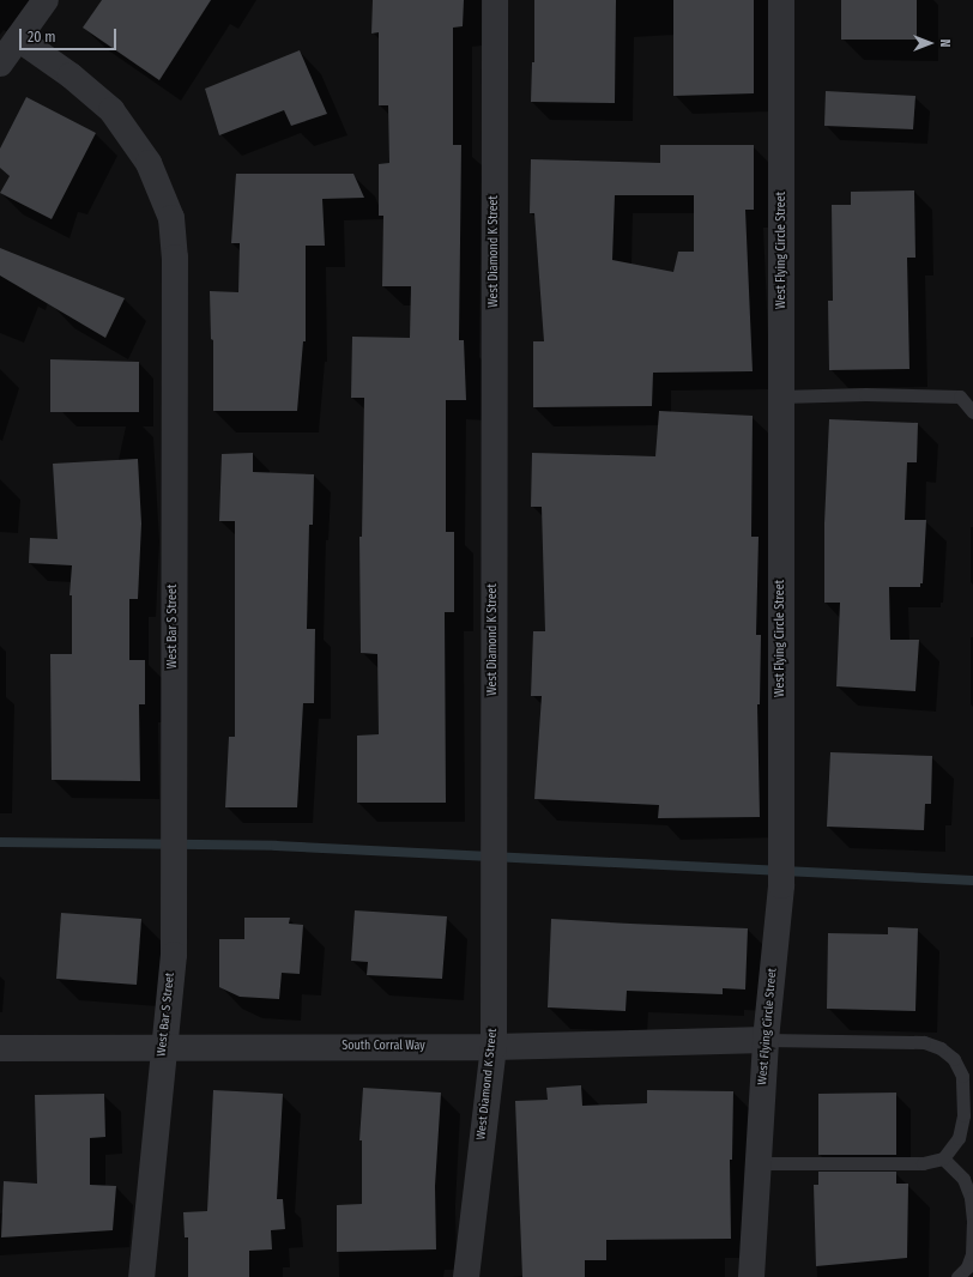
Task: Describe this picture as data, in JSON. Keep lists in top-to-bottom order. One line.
{"streets":{"street":["West Flying Circle Street","West Diamond K Street","West Bar S Street","South Corral Way"]},"crossings":[["West Flying Circle Street","South Corral Way"],["West Diamond K Street","South Corral Way"],["West Bar S Street","South Corral Way"]],"scale_bar":"20 m","north":"right"}
